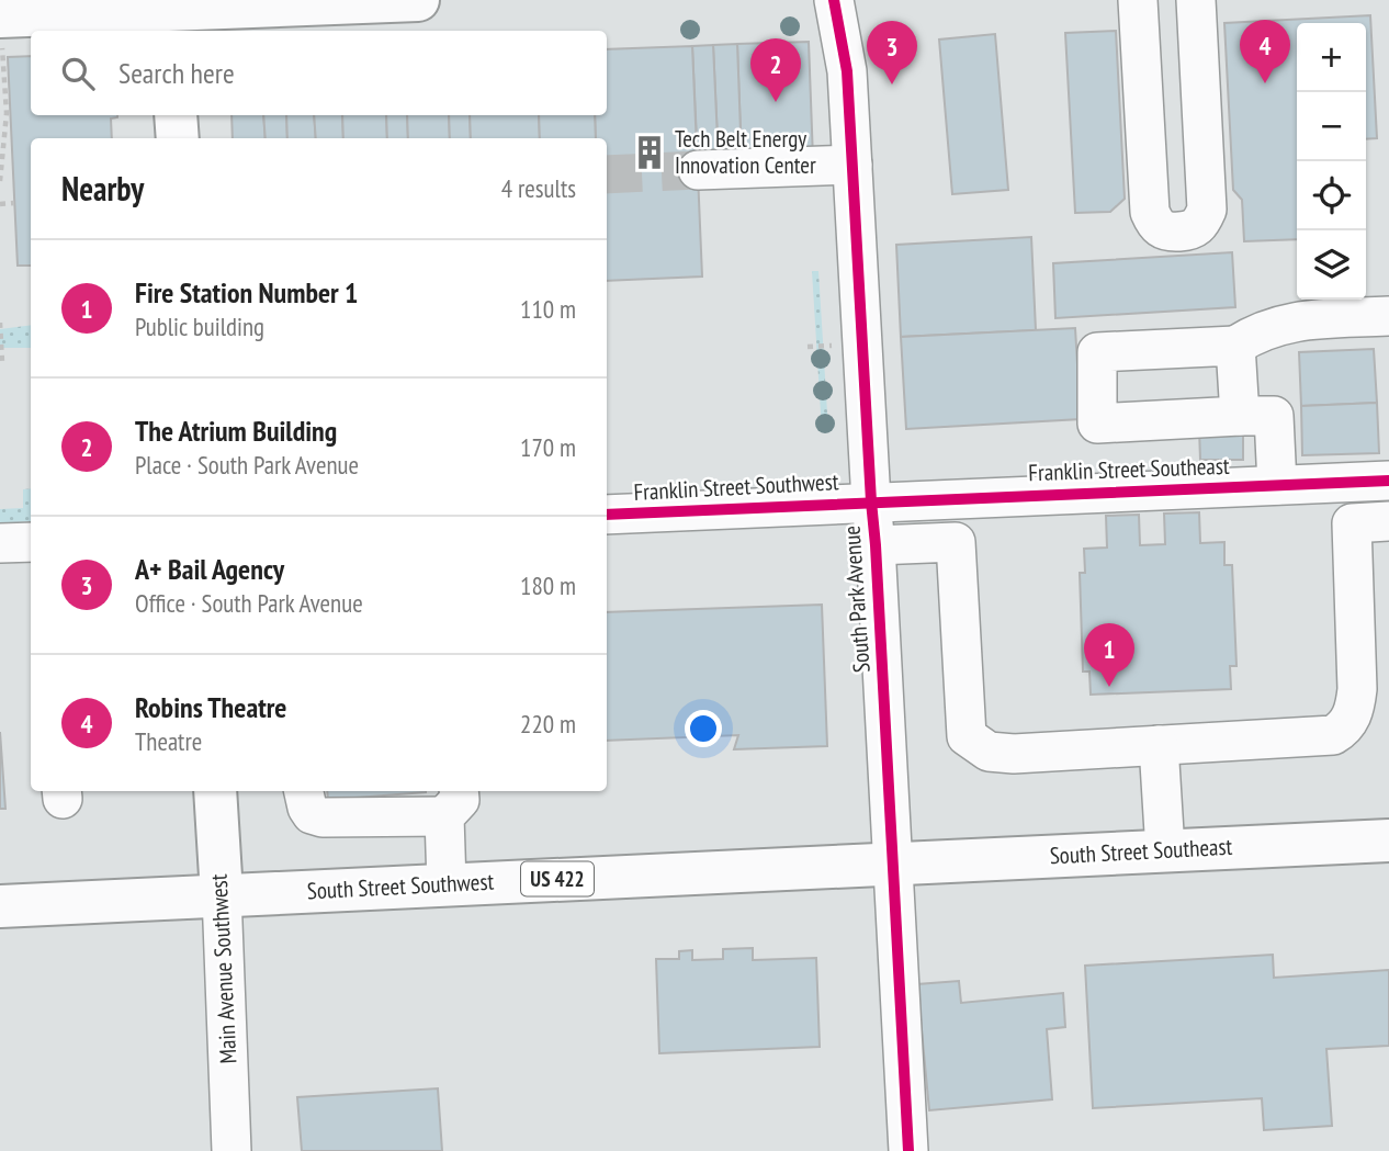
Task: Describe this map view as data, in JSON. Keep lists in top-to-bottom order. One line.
{"streets":{"main road":["South Street Southeast","US 422","South Street Southwest","Main Avenue Southwest"],"street":["Franklin Street Southeast","Franklin Street Southwest","South Park Avenue"]},"crossings":[["Franklin Street Southeast","Franklin Street Southwest"],["Franklin Street Southeast","South Park Avenue"],["Franklin Street Southwest","South Park Avenue"],["South Park Avenue","South Street Southeast"],["South Park Avenue","South Street Southwest"],["South Street Southeast","South Street Southwest"],["South Street Southwest","Main Avenue Southwest"]],"places":{"building":["Tech Belt Energy Innovation Center"]},"page":{"pins":["4","3","2","1"],"map_buttons":["+","−"],"search":"Search here","heading":["Nearby","4 results"],"list":[{"mark":"1","name":"Fire Station Number 1","note":"Public building","value":"110 m"},{"mark":"2","name":"The Atrium Building","note":"Place · South Park Avenue","value":"170 m"},{"mark":"3","name":"A+ Bail Agency","note":"Office · South Park Avenue","value":"180 m"},{"mark":"4","name":"Robins Theatre","note":"Theatre","value":"220 m"}]}}
